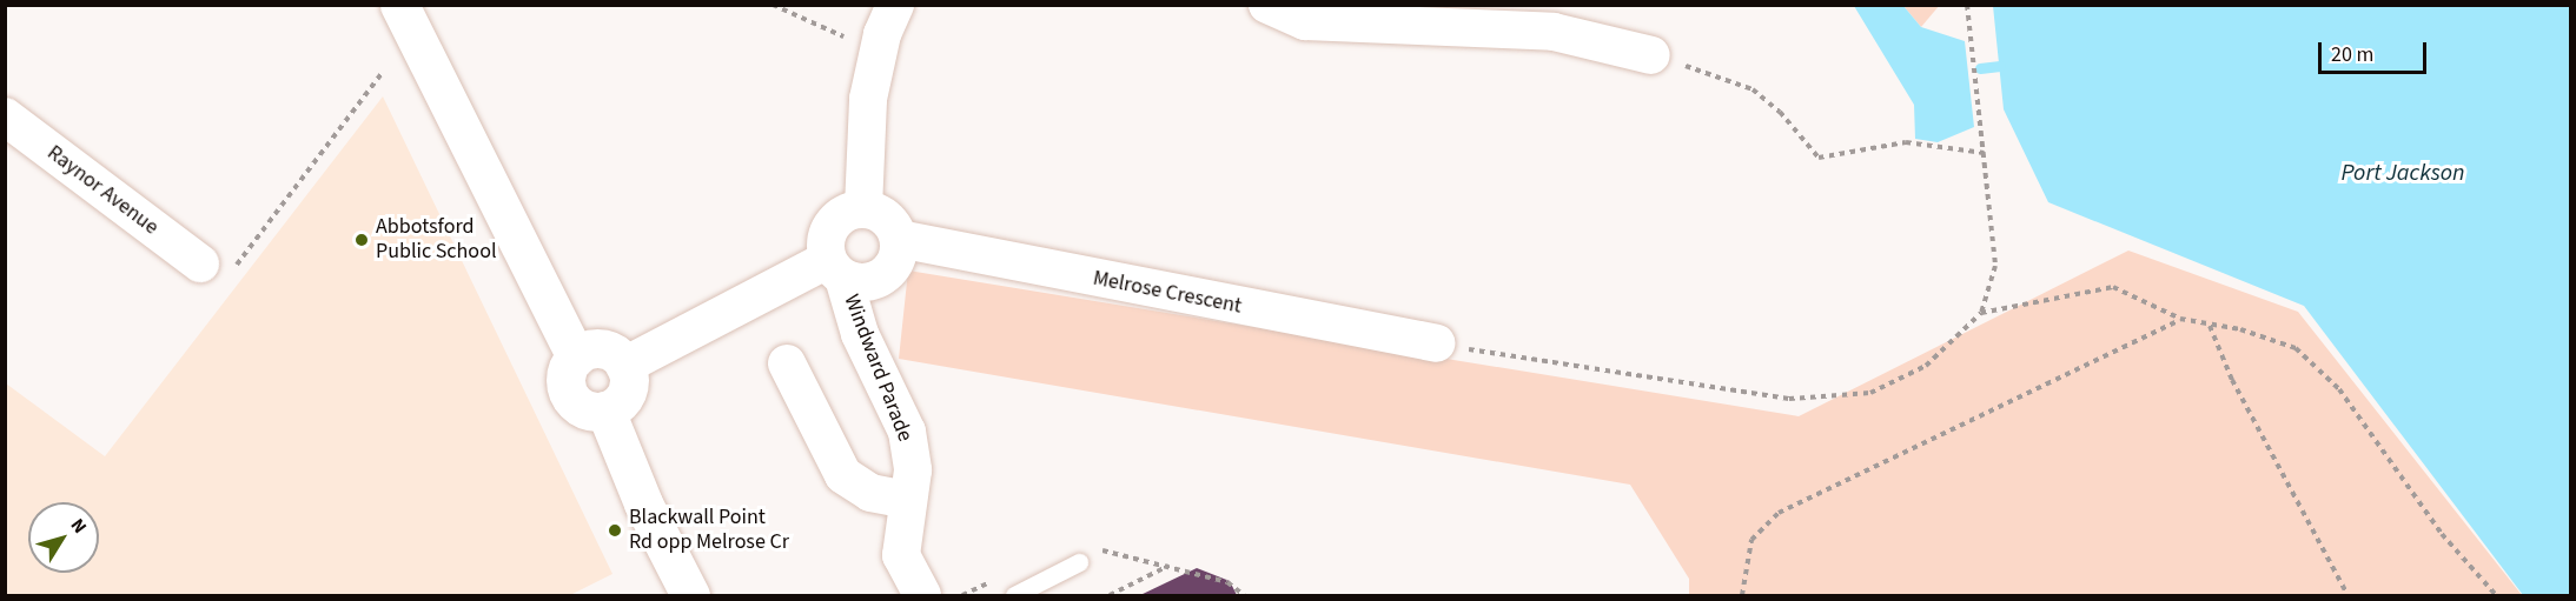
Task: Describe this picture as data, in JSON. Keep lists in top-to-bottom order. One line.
{"streets":{"street":["Raynor Avenue","Melrose Crescent","Windward Parade"]},"crossings":[["Melrose Crescent","Windward Parade"]],"water":["Port Jackson"],"places":["Abbotsford Public School","Blackwall Point Rd opp Melrose Cr"],"scale_bar":"20 m","north":"top right"}
